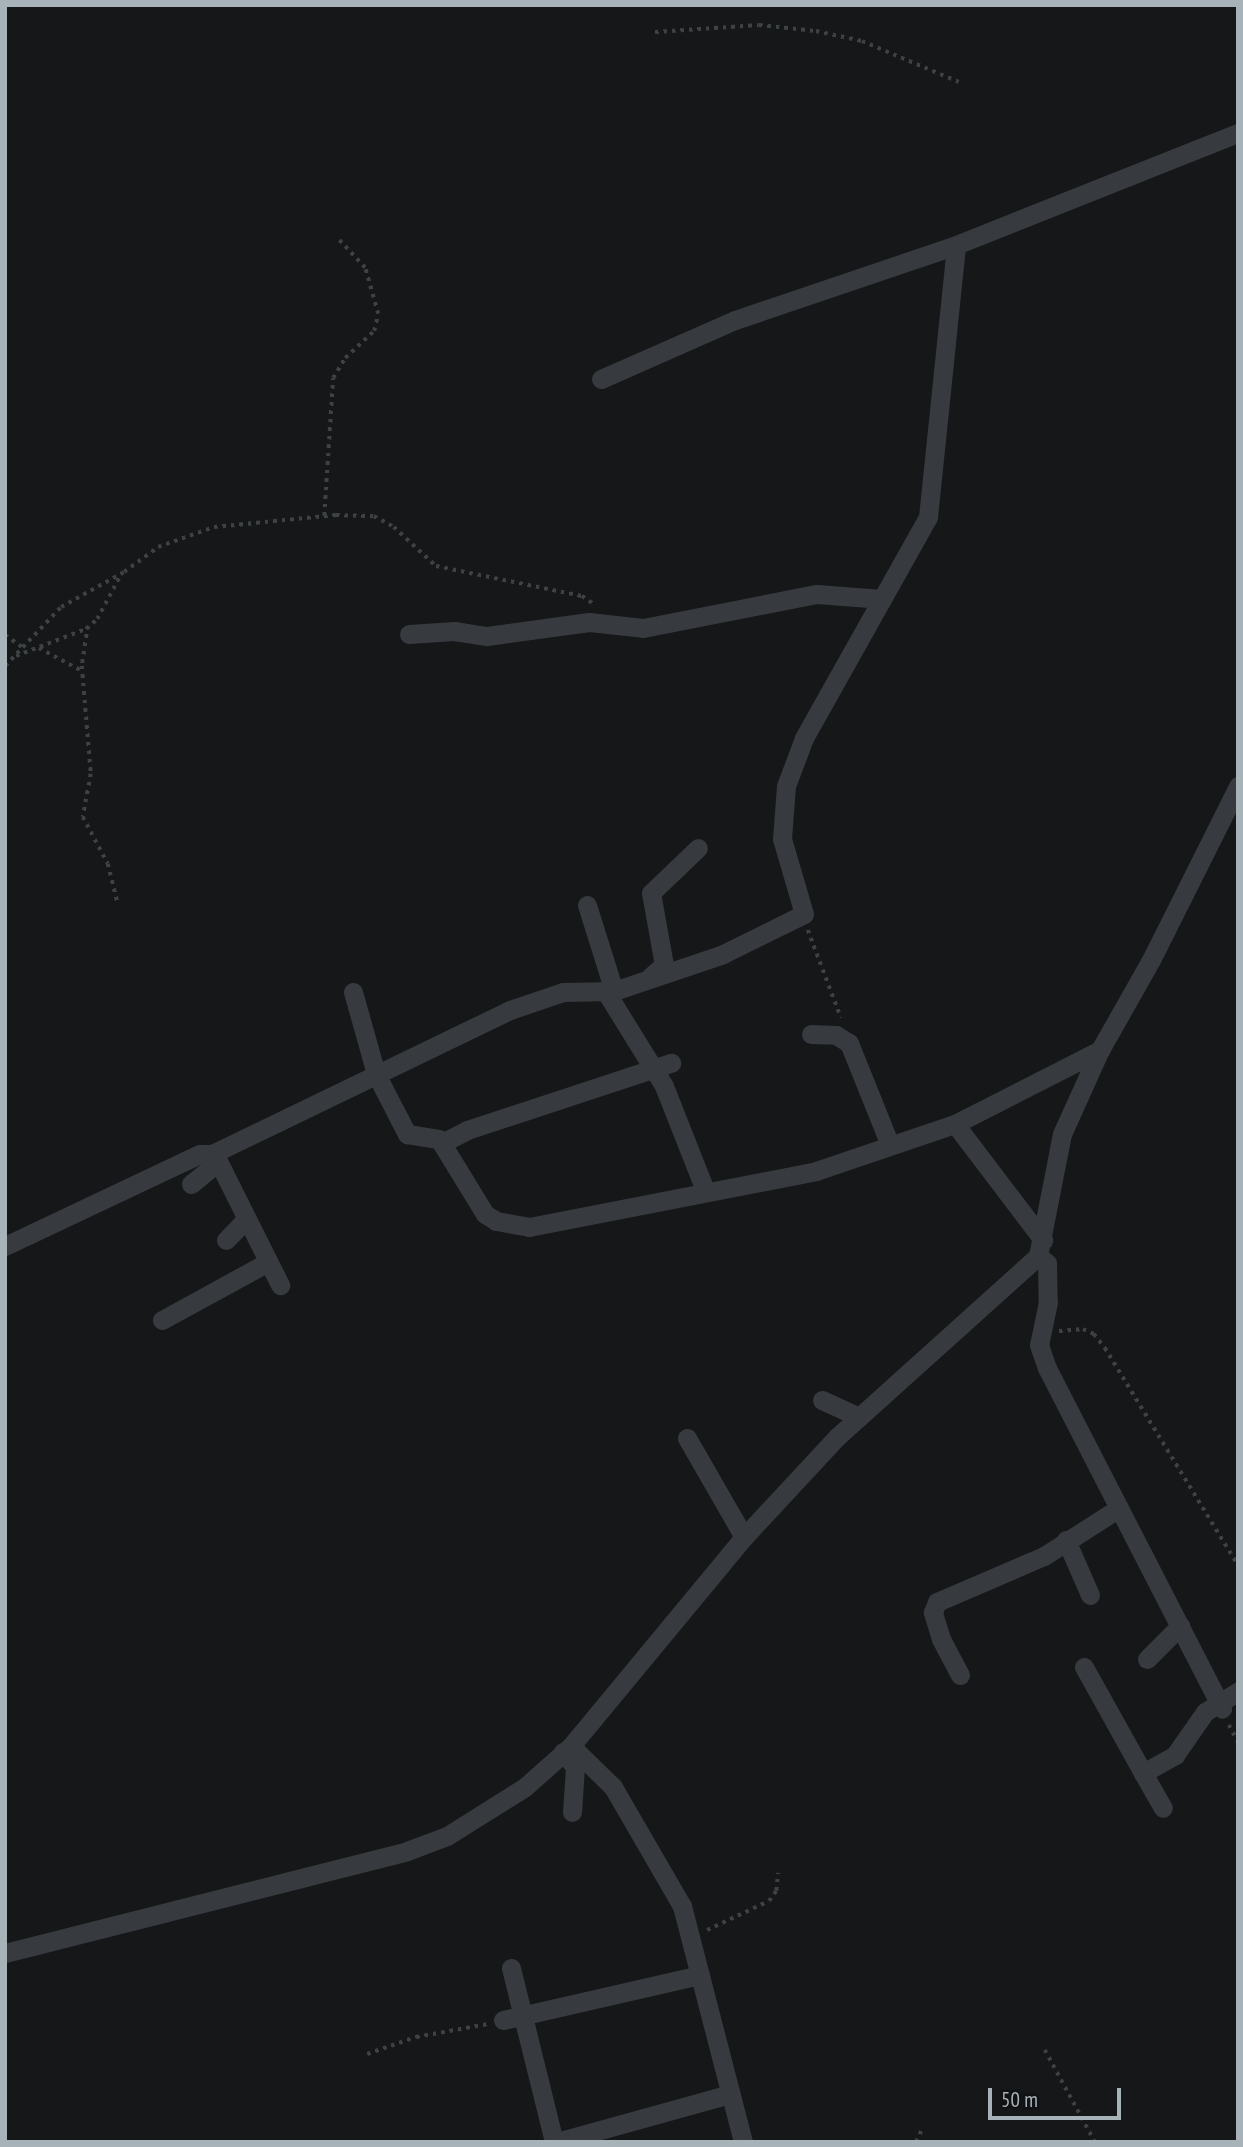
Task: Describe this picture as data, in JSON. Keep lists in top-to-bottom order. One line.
{"scale_bar":"50 m"}
